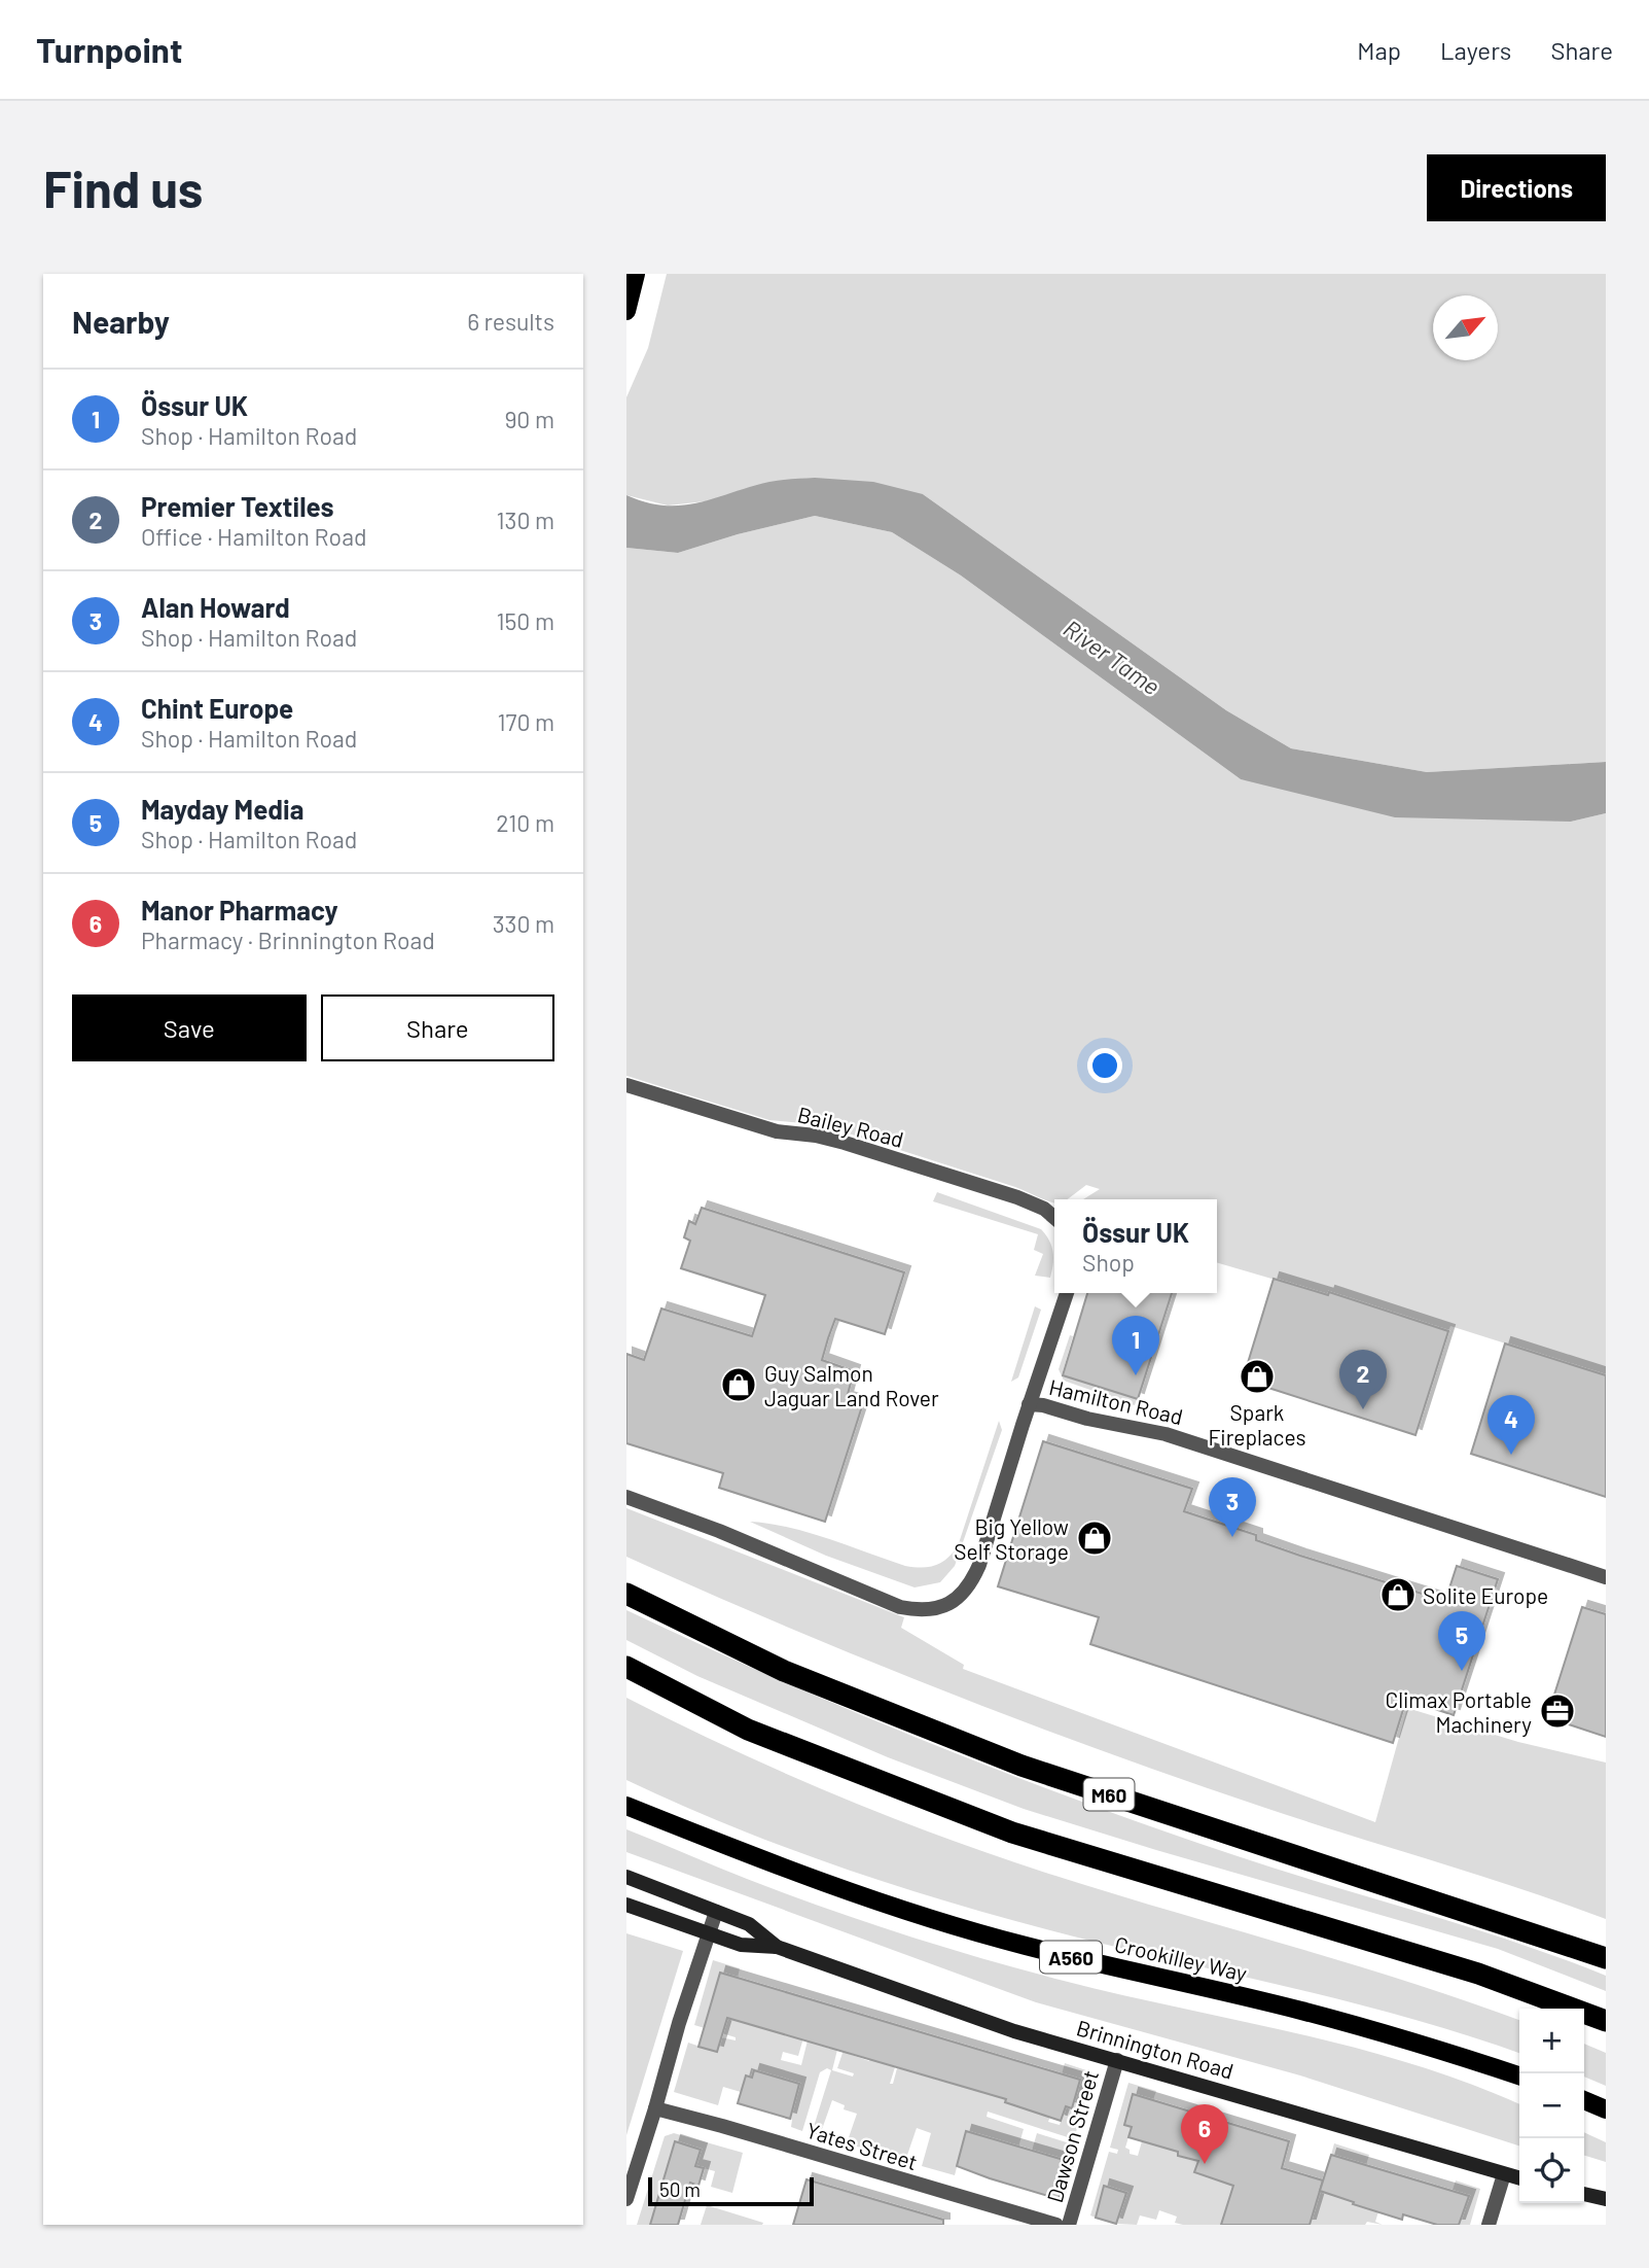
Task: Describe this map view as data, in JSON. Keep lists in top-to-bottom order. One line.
{"streets":{"highway":["M60"],"main road":["A560","Crookilley Way"],"street":["Bailey Road","Hamilton Road","Brinnington Road","Dawson Street","Yates Street"]},"crossings":[["Brinnington Road","Dawson Street"]],"water":["River Tame"],"places":{"shop":["Spark Fireplaces","Guy Salmon Jaguar Land Rover","Big Yellow Self Storage","Solite Europe"],"office":["Climax Portable Machinery"]},"scale_bar":"50 m","north":"top right","page":{"header":"Turnpoint","nav":["Map","Layers","Share"],"buttons":["Directions",["Save","Share"]],"title":"Find us","heading":["Nearby","6 results"],"list":[{"mark":"1","name":"Össur UK","note":"Shop · Hamilton Road","value":"90 m"},{"mark":"2","name":"Premier Textiles","note":"Office · Hamilton Road","value":"130 m"},{"mark":"3","name":"Alan Howard","note":"Shop · Hamilton Road","value":"150 m"},{"mark":"4","name":"Chint Europe","note":"Shop · Hamilton Road","value":"170 m"},{"mark":"5","name":"Mayday Media","note":"Shop · Hamilton Road","value":"210 m"},{"mark":"6","name":"Manor Pharmacy","note":"Pharmacy · Brinnington Road","value":"330 m"}],"popup":["Össur UK","Shop"],"pins":["1","2","4","3","5","6"],"map_buttons":["+","−"],"scale":"50 m"}}
